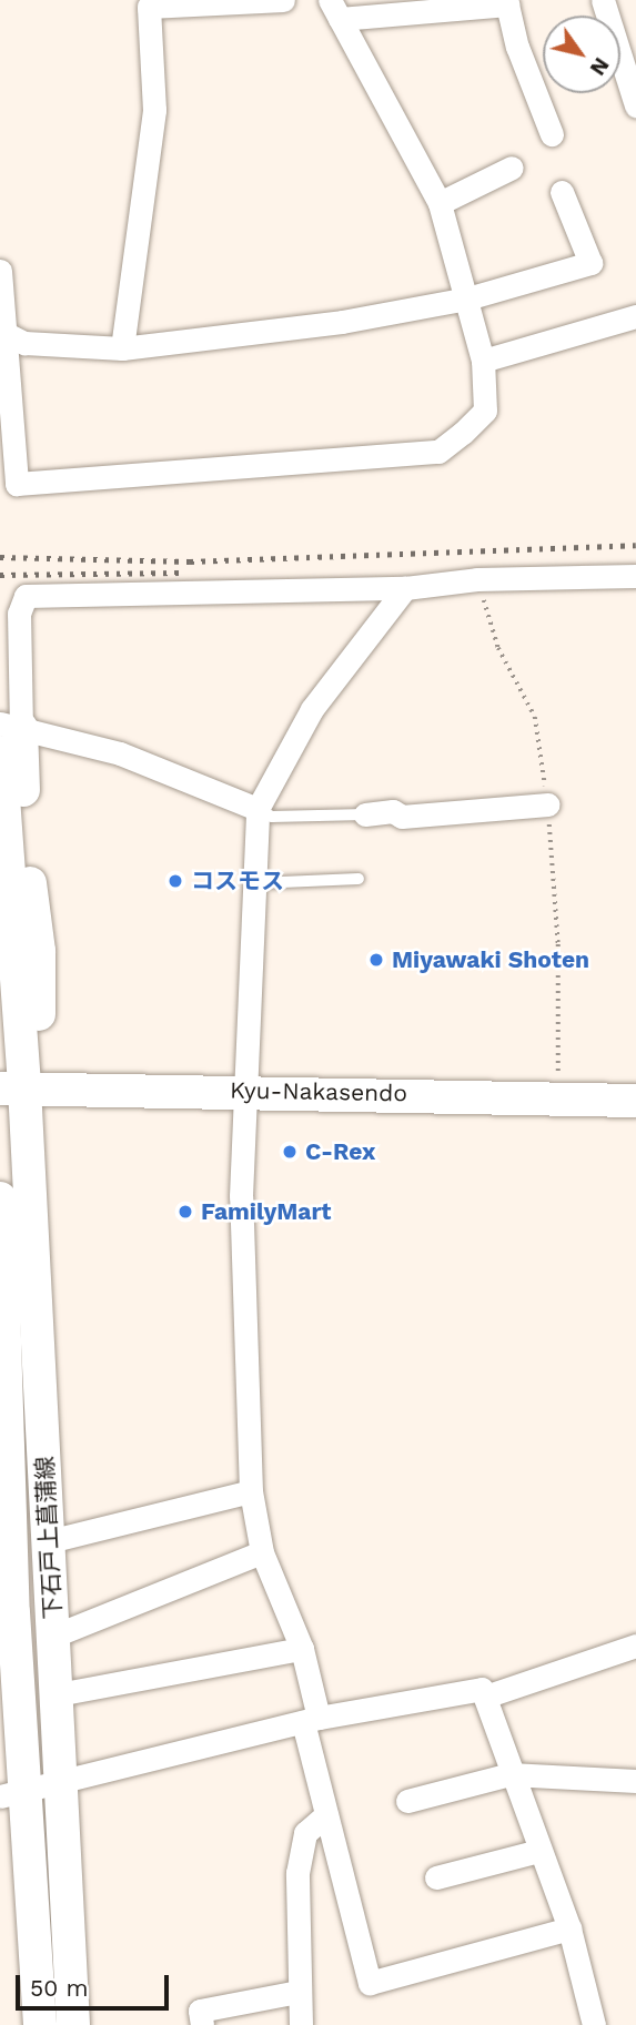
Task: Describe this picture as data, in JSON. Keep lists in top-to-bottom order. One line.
{"streets":{"main road":["Kyu-Nakasendo","下石戸上菖蒲線"]},"crossings":[["Kyu-Nakasendo","下石戸上菖蒲線"]],"places":["コスモス","Miyawaki Shoten","C-Rex","FamilyMart"],"scale_bar":"50 m","north":"bottom right"}
